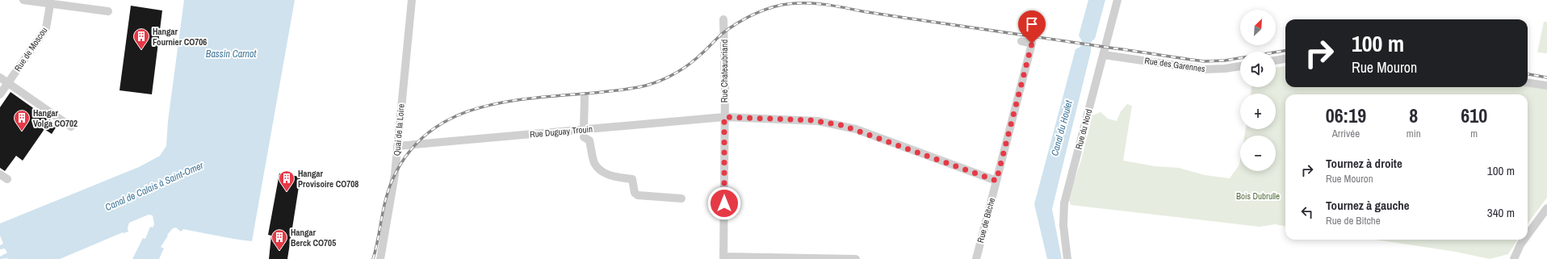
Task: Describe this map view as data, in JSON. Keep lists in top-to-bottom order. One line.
{"streets":{"street":["Rue de Moscou","Rue des Garennes","Rue Chateaubriand","Rue du Nord","Quai de la Loire","Rue Duguay Trouin","Rue de Bitche"]},"crossings":[["Rue des Garennes","Rue du Nord"],["Rue Chateaubriand","Rue Duguay Trouin"],["Quai de la Loire","Rue Duguay Trouin"],["Rue Duguay Trouin","Rue de Bitche"]],"water":["Bassin Carnot","Canal du Houlet","Canal de Calais à Saint-Omer"],"parks":["Bois Dubrulle"],"places":{"building":["Hangar Fournier CO706","Hangar Volga CO702","Hangar Provisoire CO708","Hangar Berck CO705"]},"north":"top right","page":{"map_buttons":["+","−"],"turn":["100 m","Rue Mouron"],"eta":["06:19","Arrivée","8","min","610","m"],"list":[{"name":"Tournez à droite","note":"Rue Mouron","value":"100 m"},{"name":"Tournez à gauche","note":"Rue de Bitche","value":"340 m"}]}}
